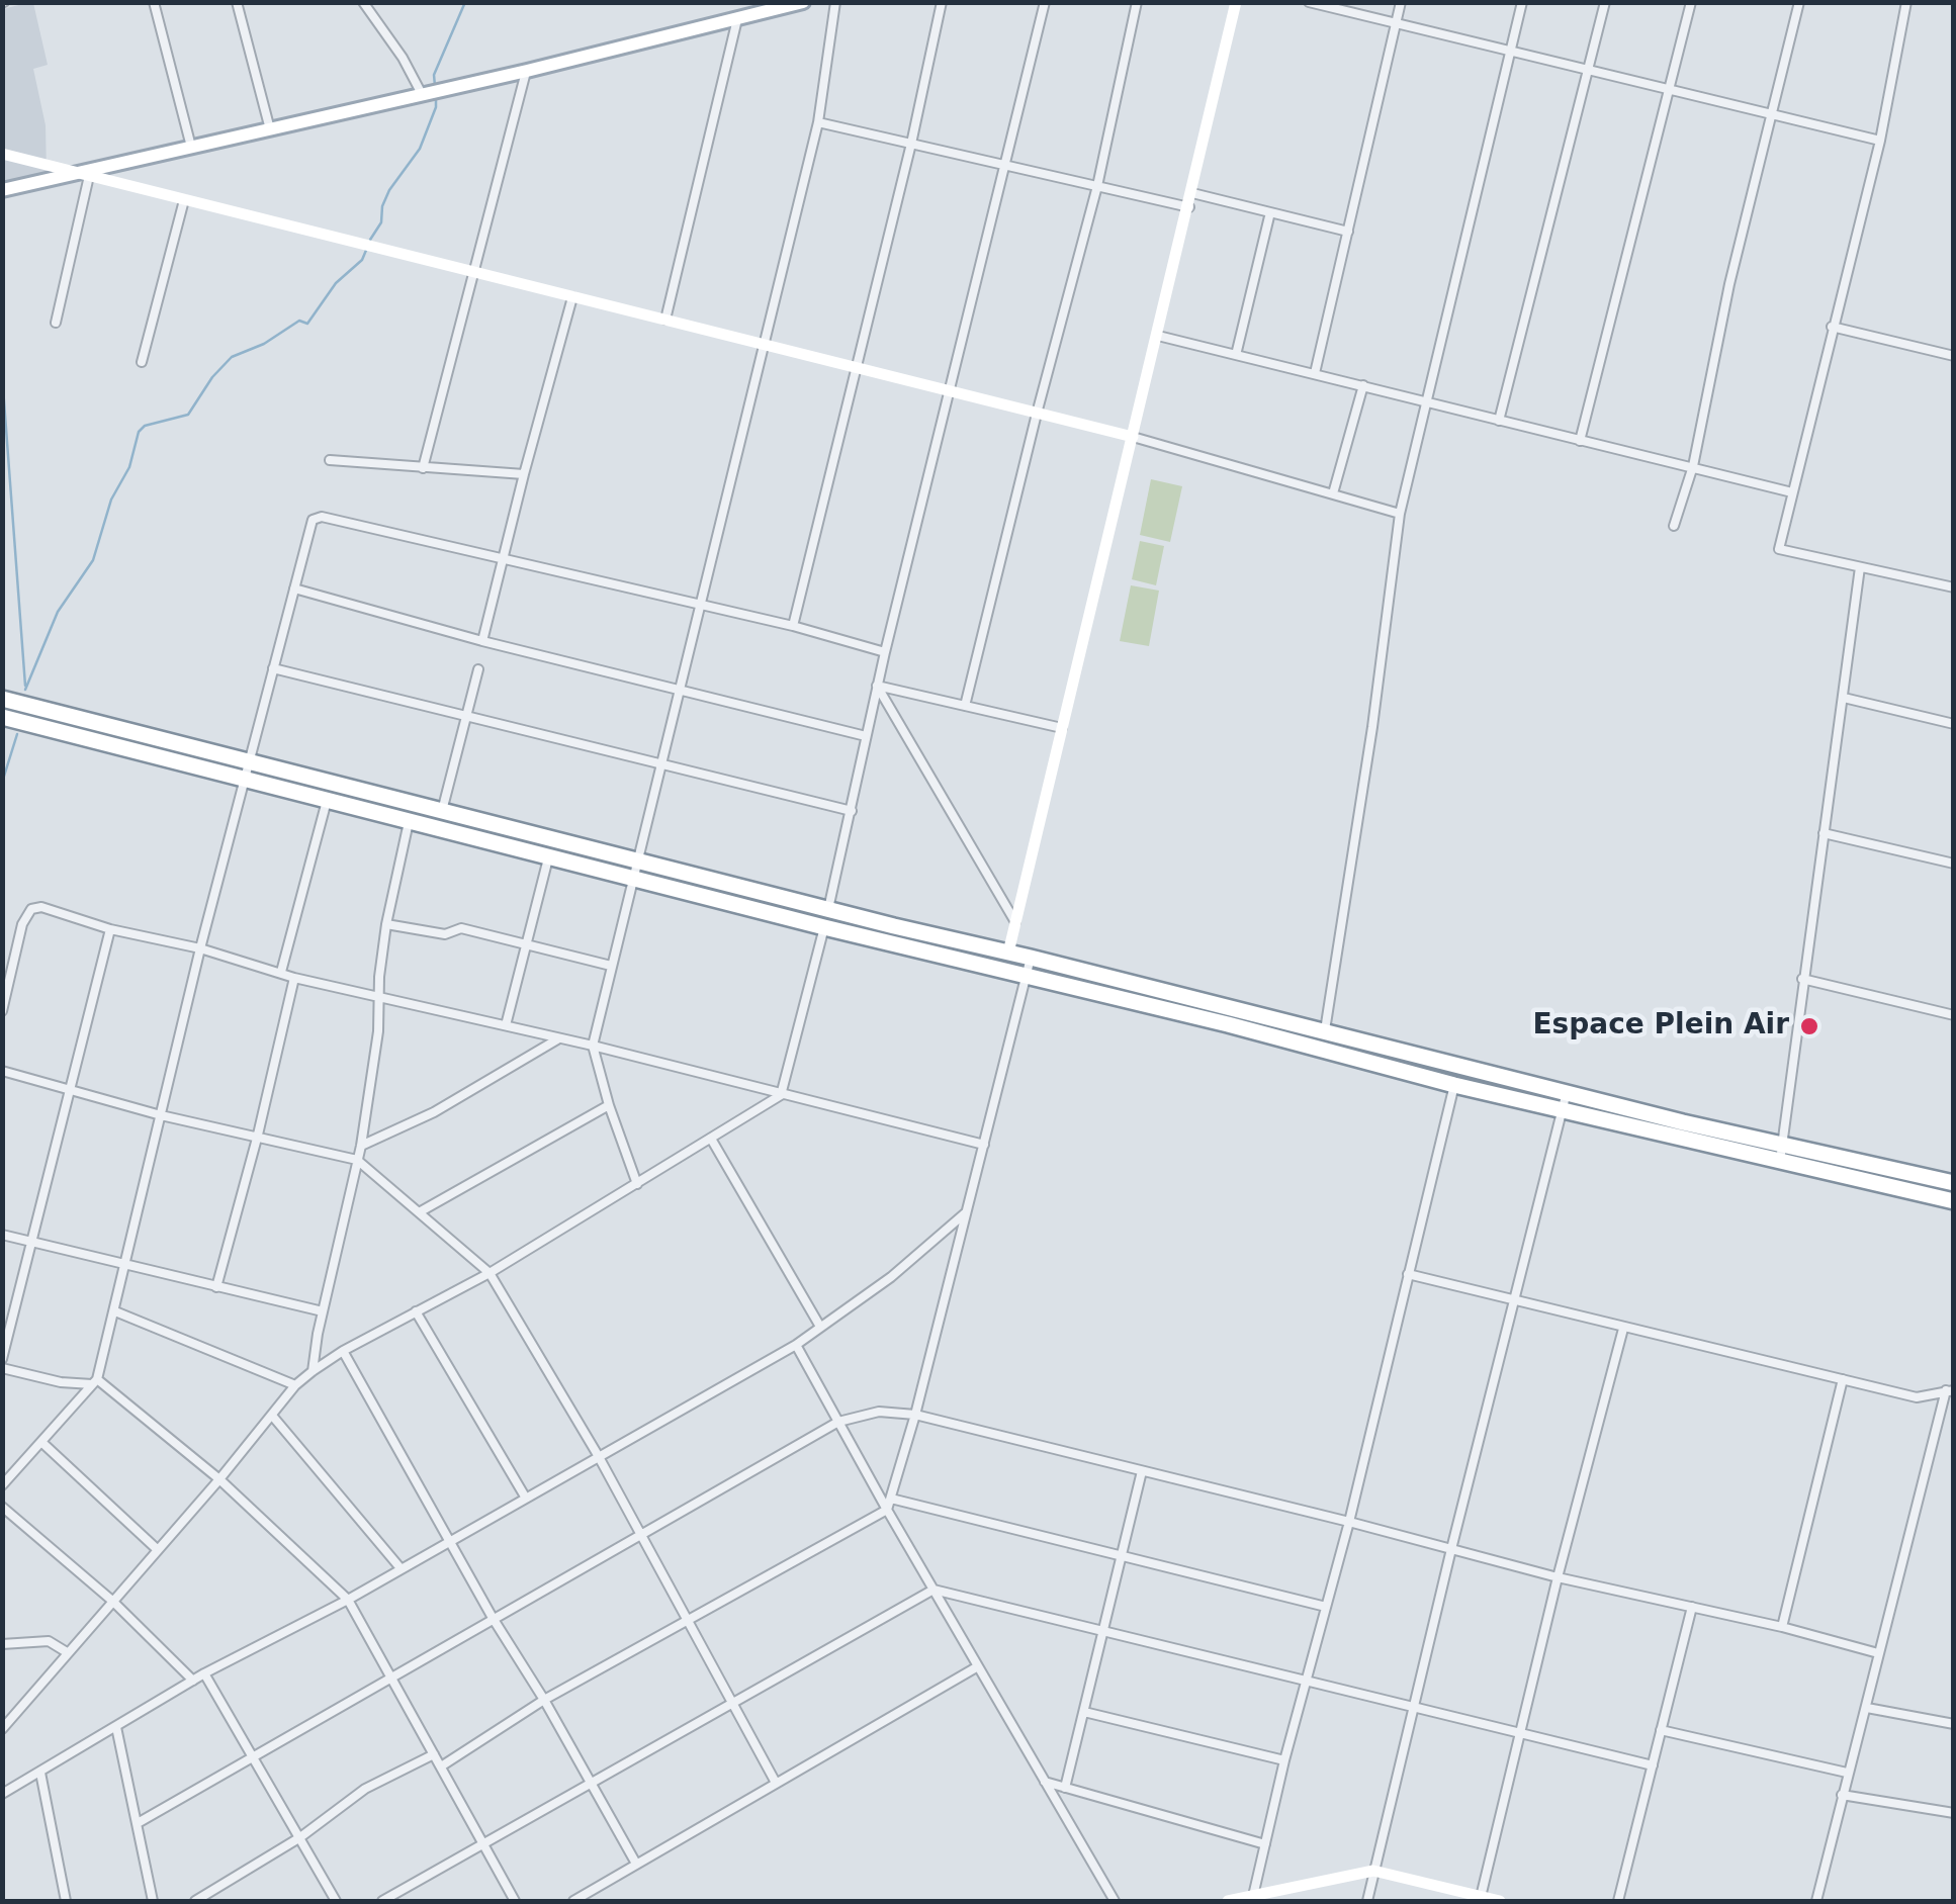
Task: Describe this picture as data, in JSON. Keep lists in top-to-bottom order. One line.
{"places":["Espace Plein Air"]}
